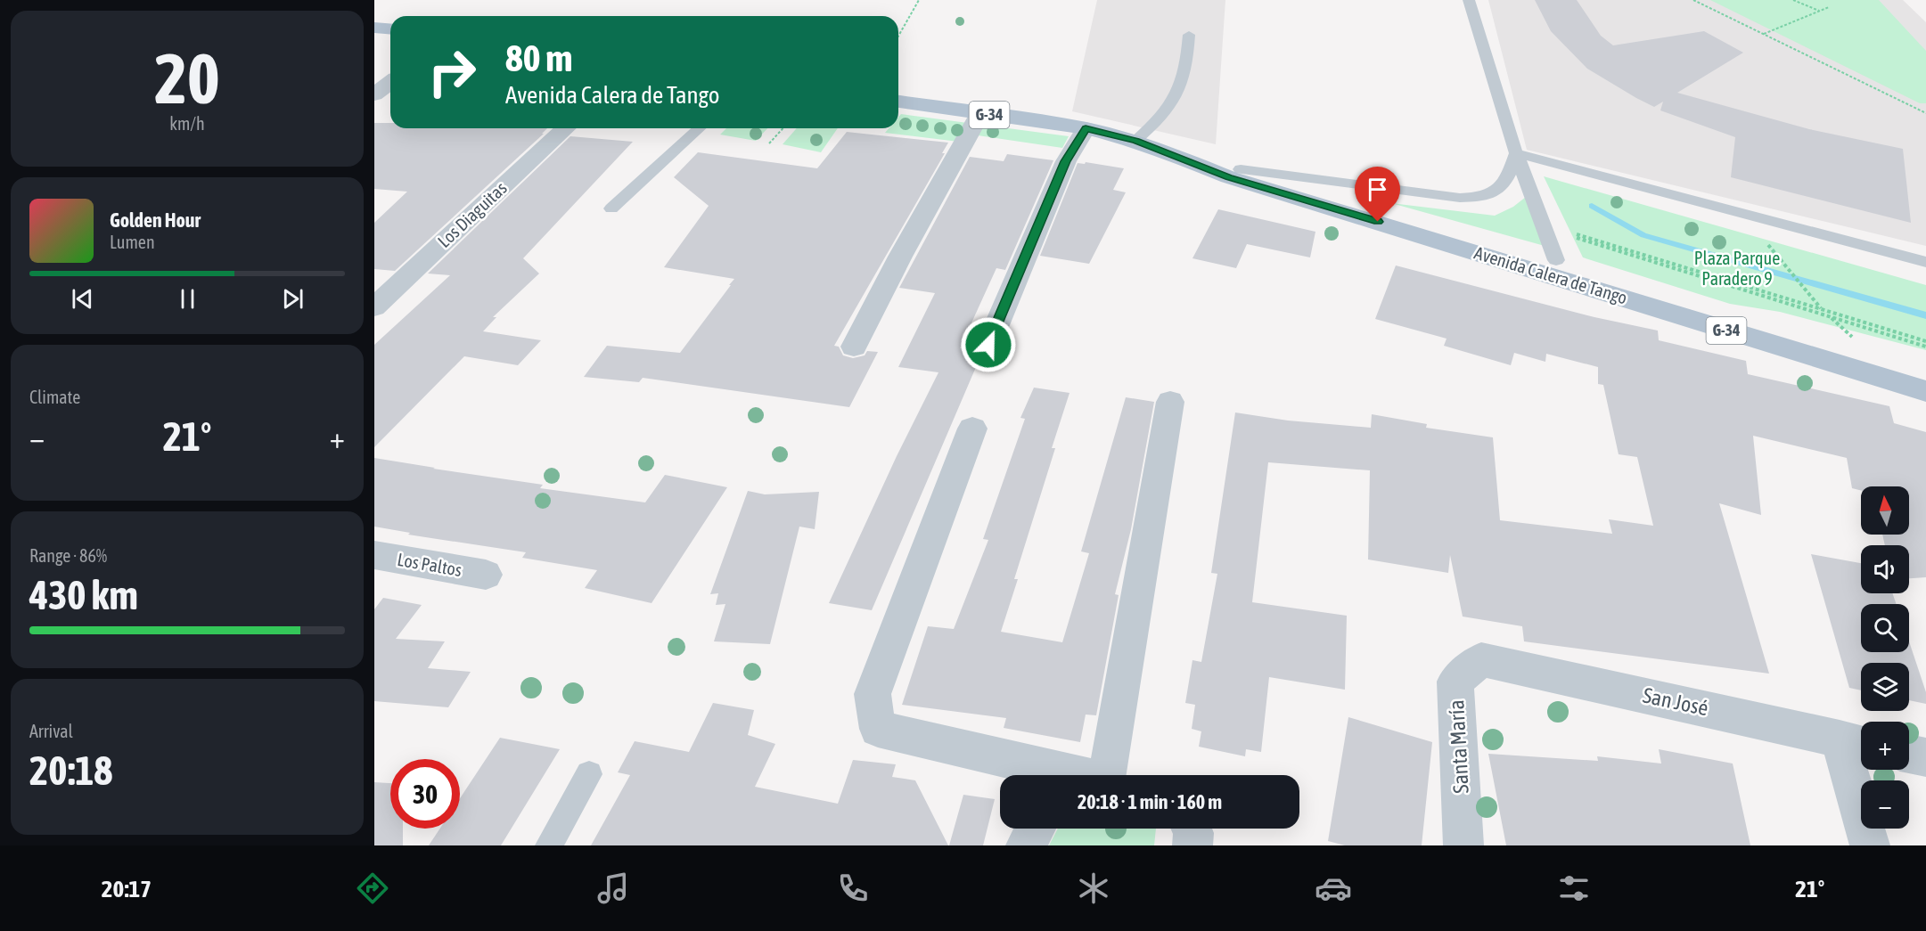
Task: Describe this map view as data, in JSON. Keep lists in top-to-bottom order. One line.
{"streets":{"main road":["G-34","Avenida Calera de Tango"],"street":["Los Diaguitas","Los Paltos","San José","Santa María"]},"crossings":[["San José","Santa María"]],"parks":["Plaza Parque Paradero 9"],"north":"top","page":{"tile":[["20","km/h"],"Climate",["Range · 86%","430 km"],["Arrival","20:18"]],"turn":["80 m","Avenida Calera de Tango"],"song":["Golden Hour","Lumen"],"heat":["−","21°","+"],"map_buttons":["+","−"],"limit":"30","trip":"20:18 · 1 min · 160 m","tabs":["20:17","21°"]}}
